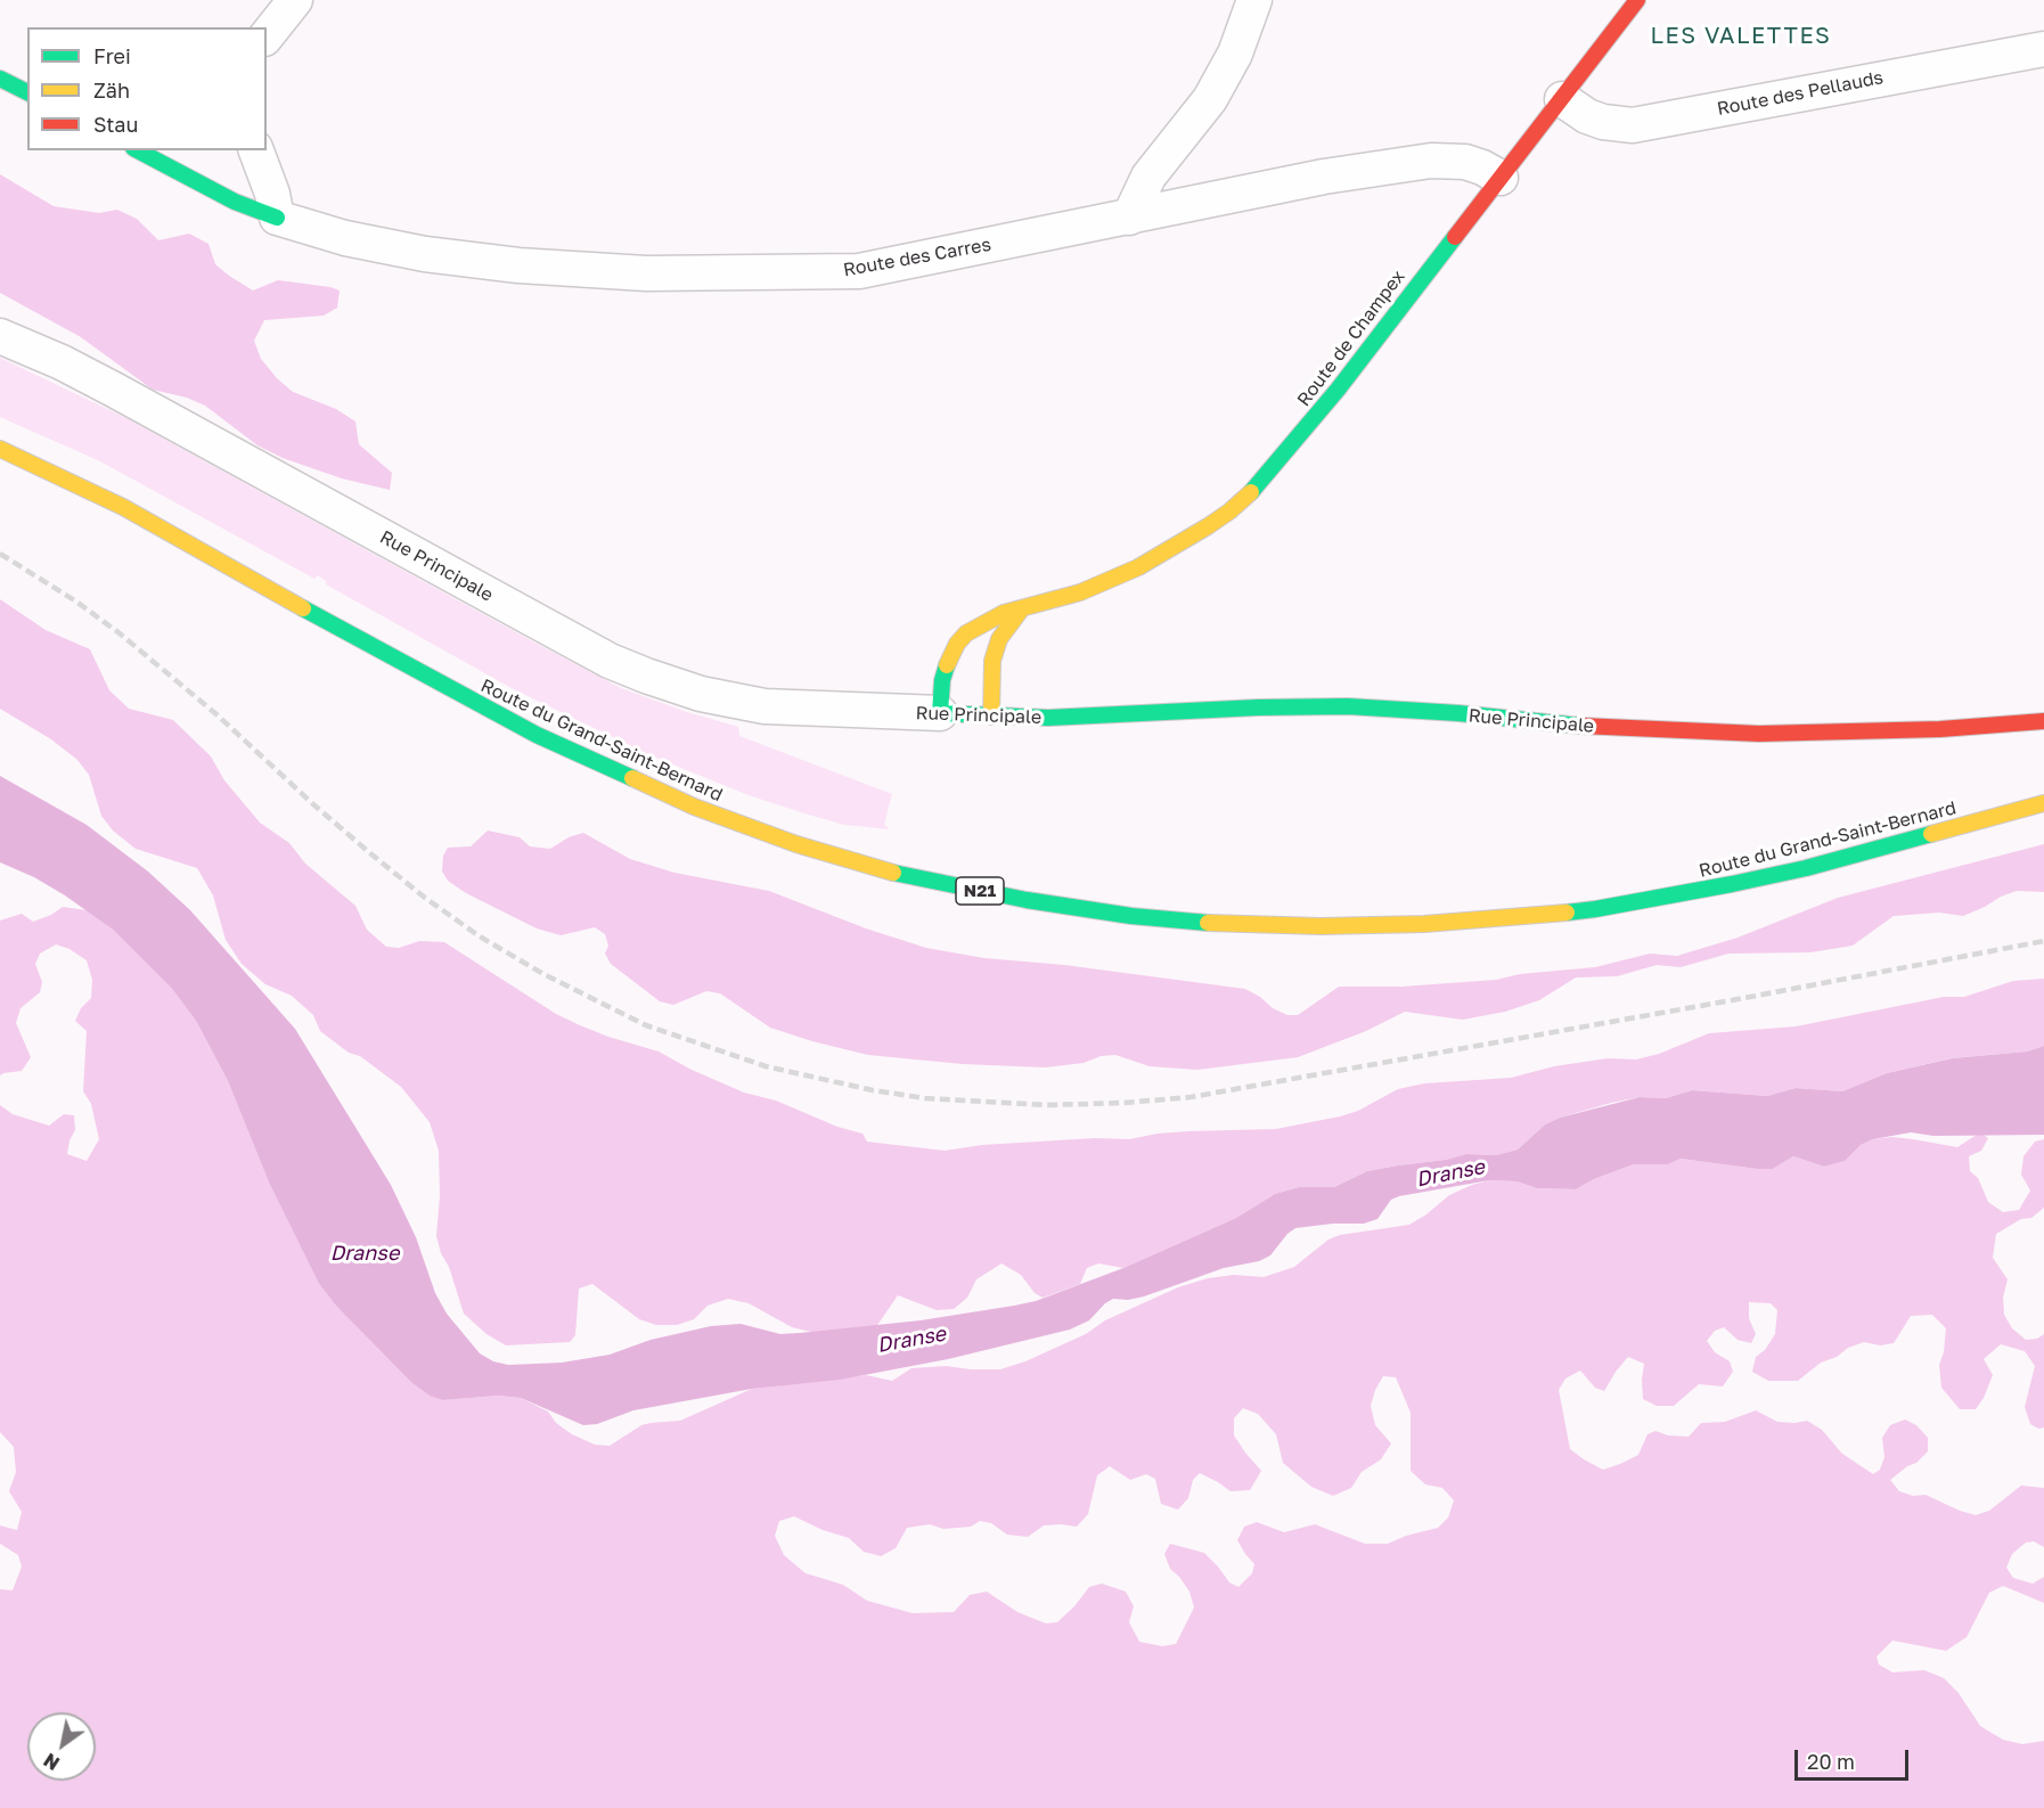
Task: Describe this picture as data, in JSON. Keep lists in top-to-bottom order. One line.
{"streets":{"street":["Route des Pellauds","Route des Carres","Route de Champex","Rue Principale","Route du Grand-Saint-Bernard","N21"]},"crossings":[["Route des Pellauds","Route de Champex"],["Route des Carres","Route de Champex"],["Route de Champex","Rue Principale"]],"districts":["LES VALETTES"],"water":["Dranse"],"legend":["Frei","Zäh","Stau"],"scale_bar":"20 m","north":"bottom left"}
